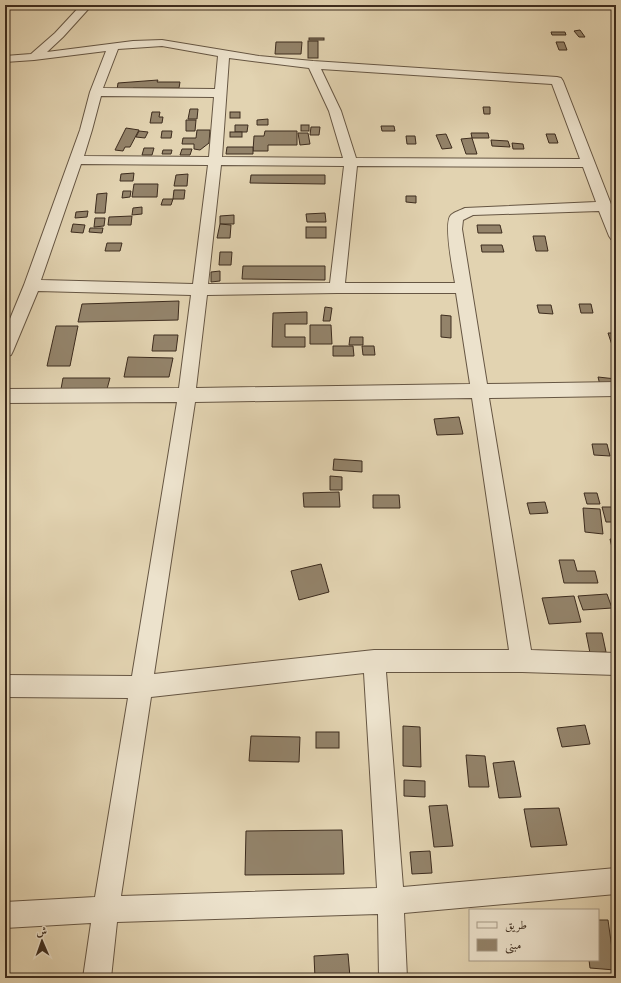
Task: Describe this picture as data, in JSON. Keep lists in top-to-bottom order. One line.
{"legend":["طريق","مبنى"],"north":"top"}
